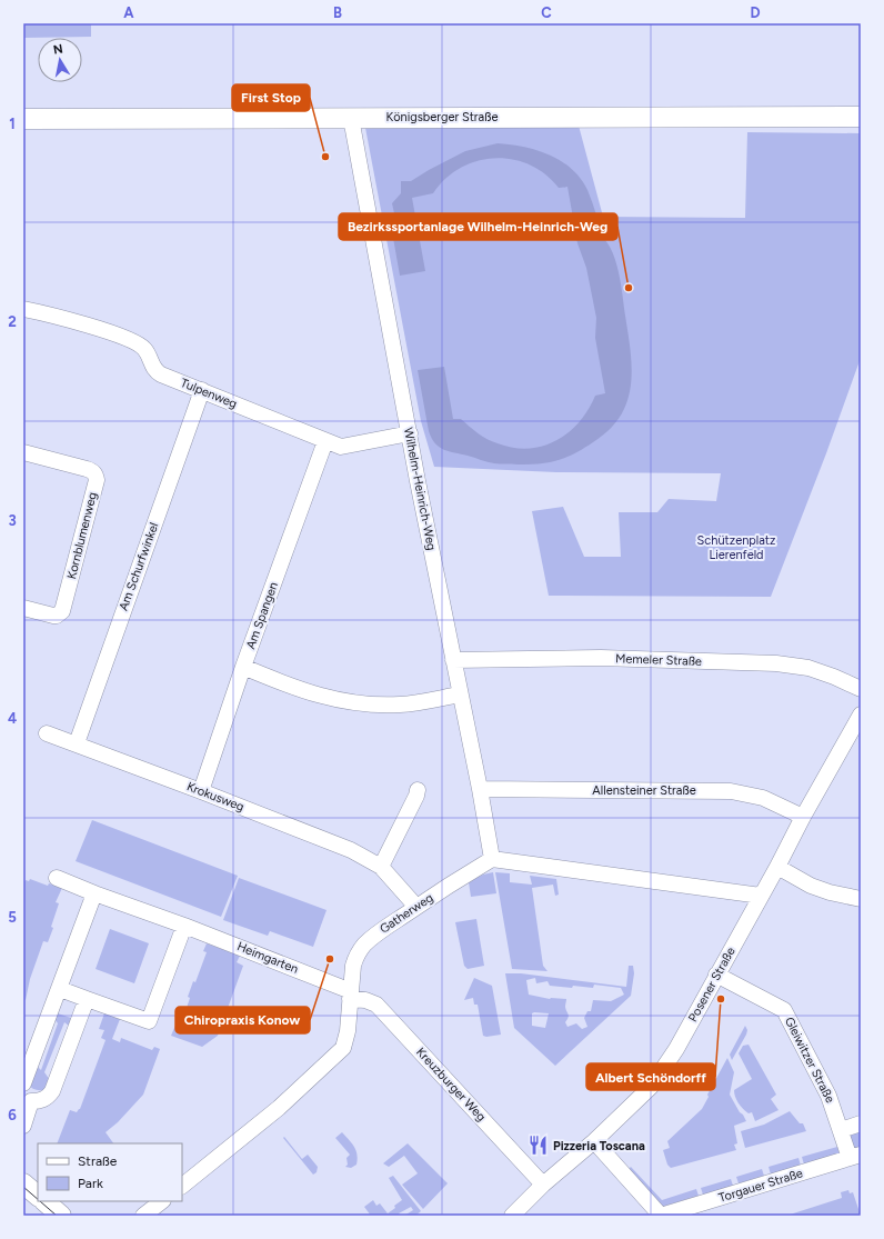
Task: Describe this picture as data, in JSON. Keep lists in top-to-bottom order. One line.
{"streets":{"main road":["Königsberger Straße"],"street":["Tulpenweg","Wilhelm-Heinrich-Weg","Kornblumenweg","Am Schurfwinkel","Am Spangen","Memeler Straße","Allensteiner Straße","Krokusweg","Gatherweg","Heimgarten","Posener Straße","Gleiwitzer Straße","Kreuzburger Weg","Torgauer Straße"]},"crossings":[["Königsberger Straße","Wilhelm-Heinrich-Weg"],["Tulpenweg","Wilhelm-Heinrich-Weg"],["Tulpenweg","Am Schurfwinkel"],["Tulpenweg","Am Spangen"],["Wilhelm-Heinrich-Weg","Memeler Straße"],["Wilhelm-Heinrich-Weg","Allensteiner Straße"],["Wilhelm-Heinrich-Weg","Gatherweg"],["Am Schurfwinkel","Krokusweg"],["Am Spangen","Krokusweg"],["Allensteiner Straße","Posener Straße"],["Krokusweg","Gatherweg"],["Gatherweg","Heimgarten"],["Gatherweg","Kreuzburger Weg"],["Heimgarten","Kreuzburger Weg"],["Posener Straße","Gleiwitzer Straße"],["Posener Straße","Kreuzburger Weg"],["Gleiwitzer Straße","Torgauer Straße"]],"parks":["Schützenplatz Lierenfeld"],"places":{"other":["First Stop","Bezirkssportanlage Wilhelm-Heinrich-Weg","Chiropraxis Konow","Albert Schöndorff"],"restaurant":["Pizzeria Toscana"]},"legend":["Straße","Park"],"north":"top","grid":{"columns":["A","B","C","D"],"rows":["1","2","3","4","5","6"]}}
